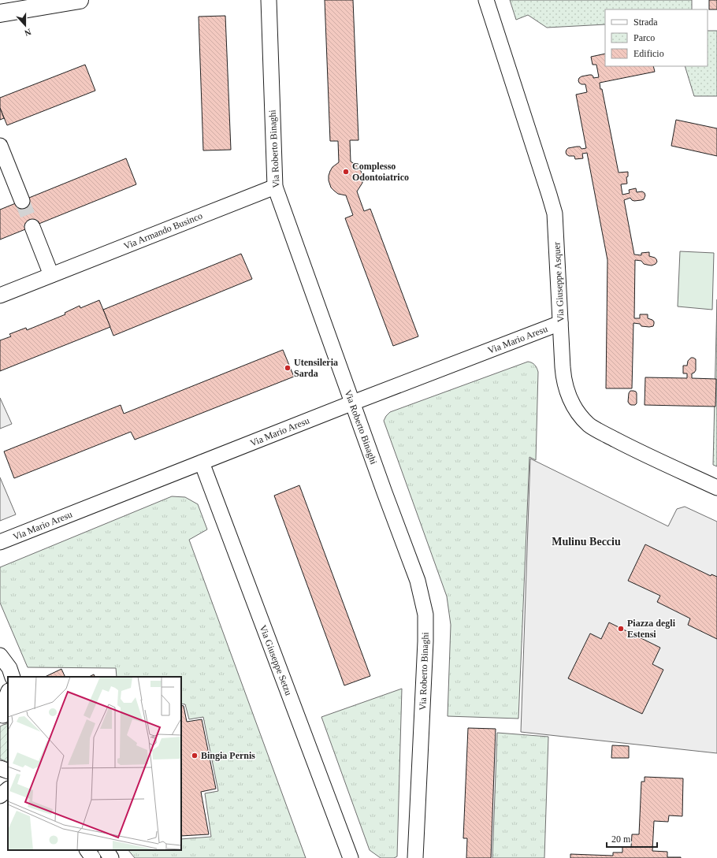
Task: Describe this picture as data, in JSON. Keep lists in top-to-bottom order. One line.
{"streets":{"street":["Via Roberto Binaghi","Via Armando Businco","Via Giuseppe Asquer","Via Mario Aresu","Via Giuseppe Setzu"]},"crossings":[["Via Roberto Binaghi","Via Armando Businco"],["Via Roberto Binaghi","Via Mario Aresu"],["Via Giuseppe Asquer","Via Mario Aresu"],["Via Mario Aresu","Via Giuseppe Setzu"]],"districts":["Mulinu Becciu"],"places":["Complesso Odontoiatrico","Utensileria Sarda","Piazza degli Estensi","Bingia Pernis"],"legend":["Strada","Parco","Edificio"],"scale_bar":"20 m","north":"bottom"}
